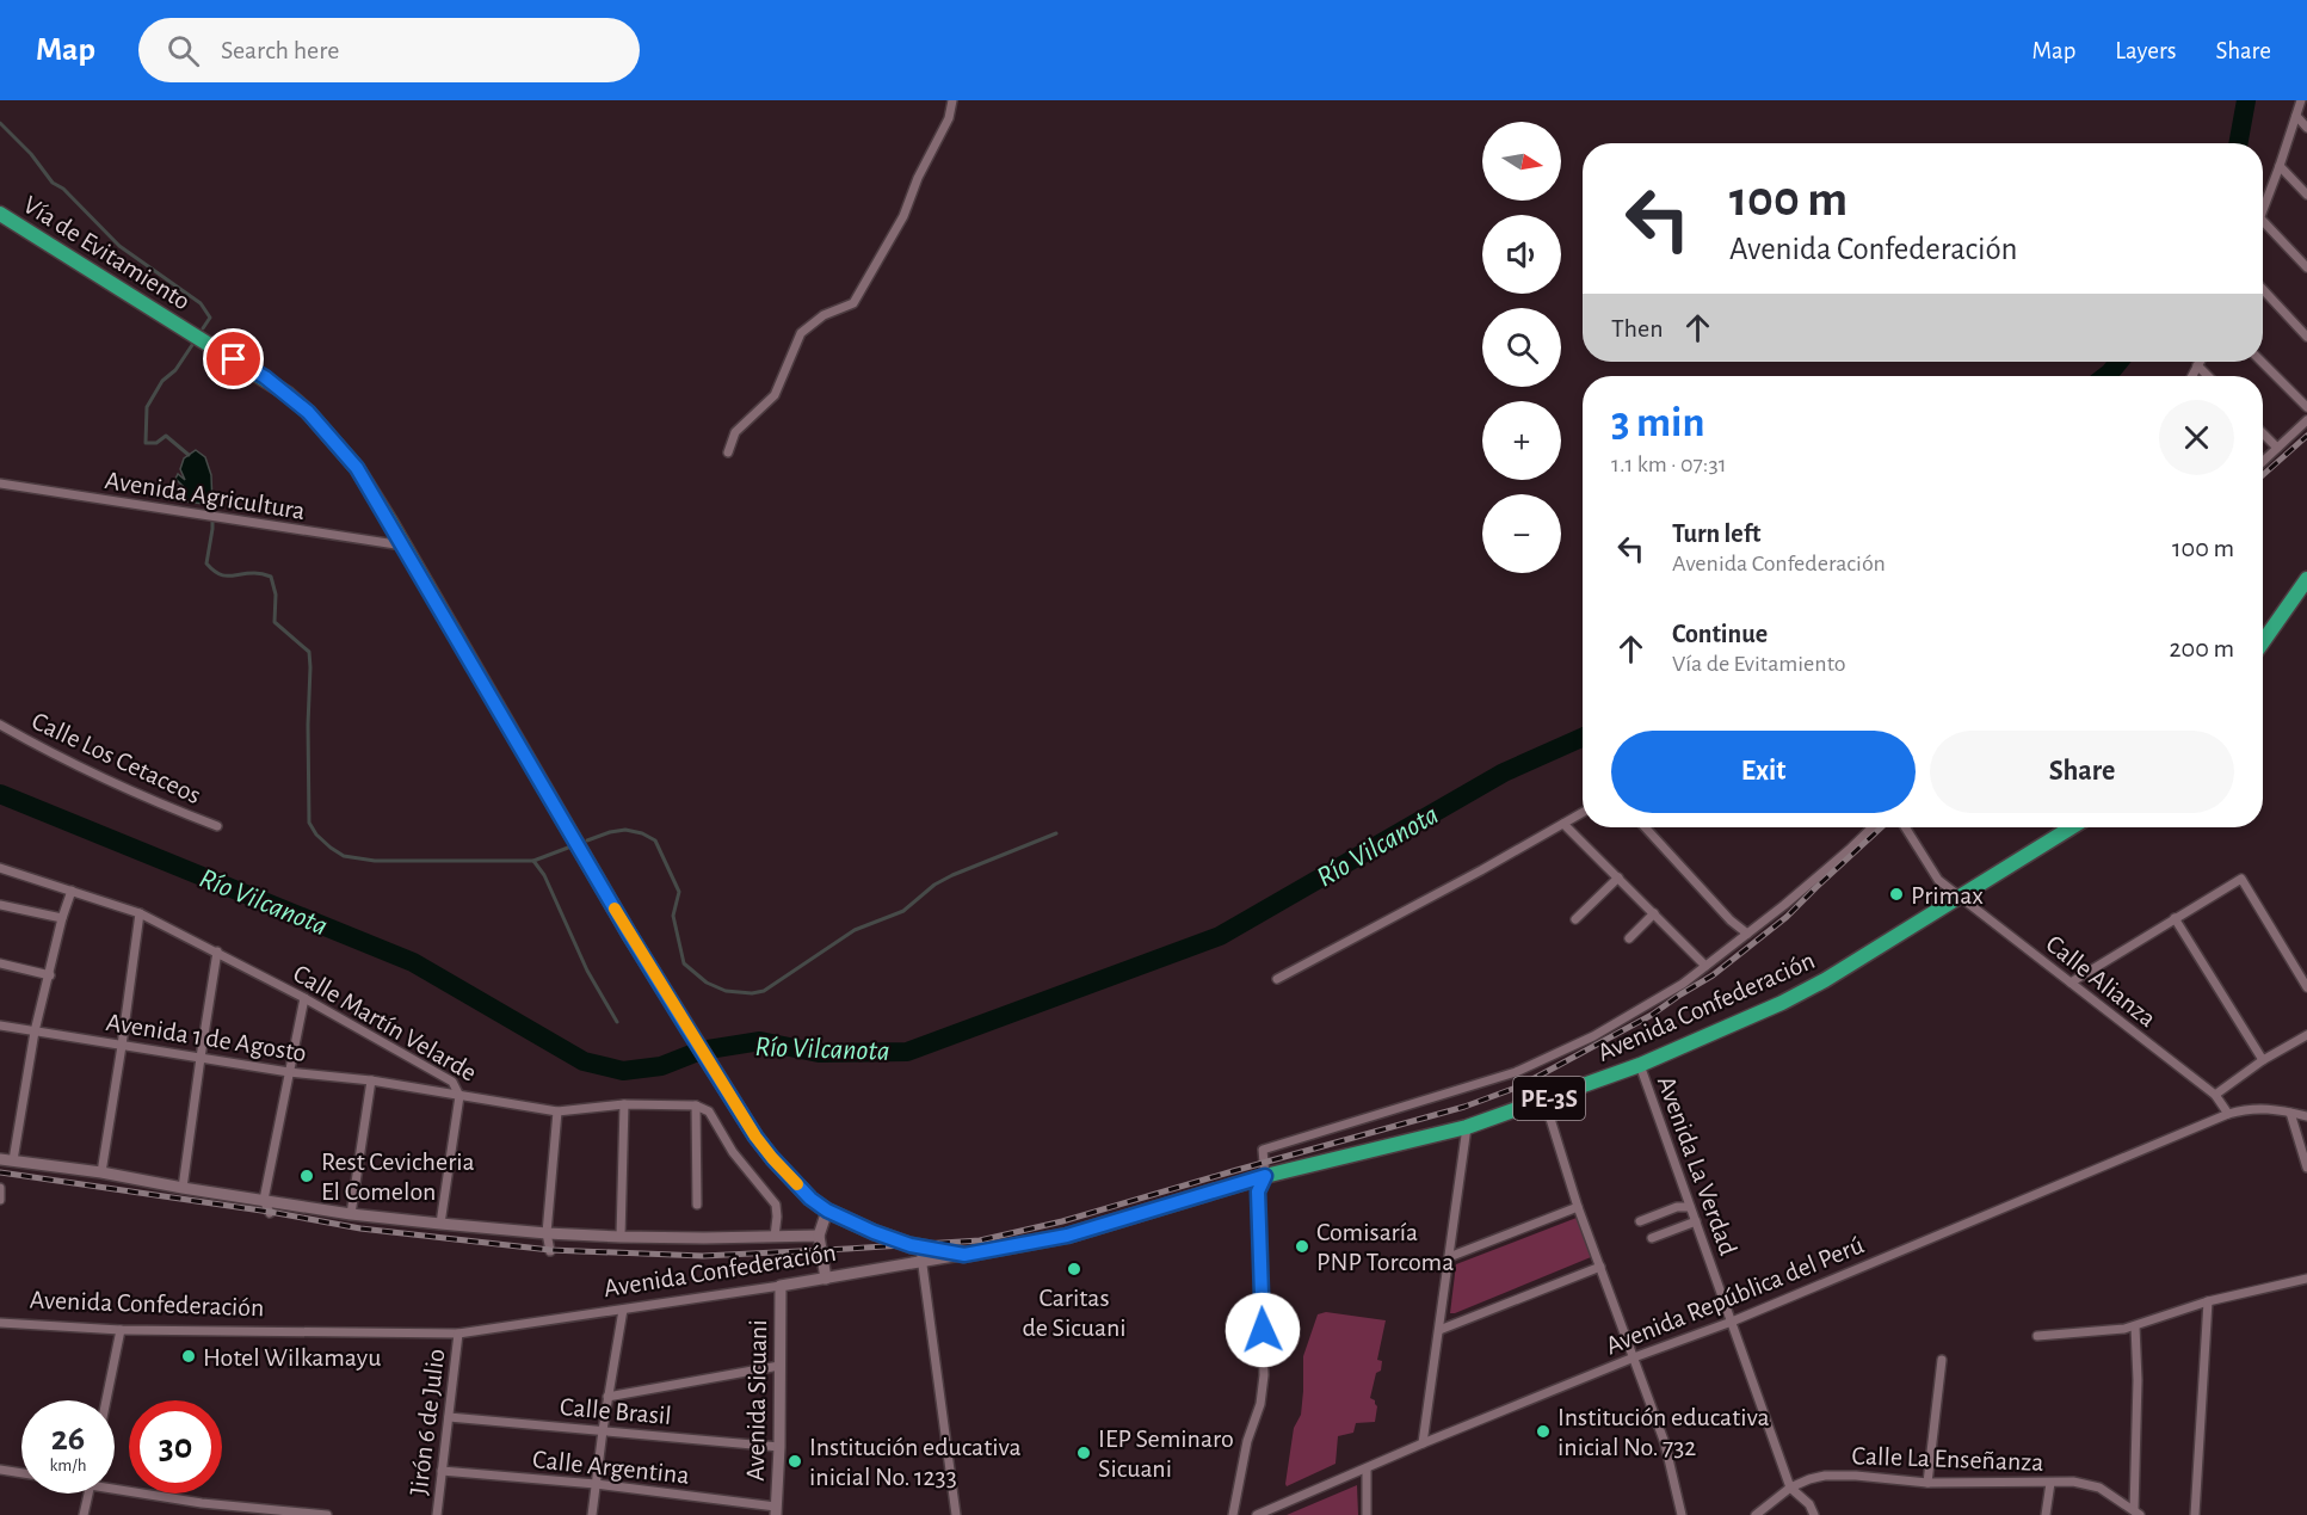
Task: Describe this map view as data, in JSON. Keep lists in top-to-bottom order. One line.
{"streets":{"highway":["Vía de Evitamiento","Avenida Confederación","PE-3S"],"street":["Avenida Agricultura","Calle Los Cetaceos","Calle Alianza","Calle Martín Velarde","Avenida 1 de Agosto","Avenida La Verdad","Avenida República del Perú","Avenida Sicuani","Calle Brasil","Jirón 6 de Julio","Calle La Enseñanza","Calle Argentina"]},"crossings":[["Vía de Evitamiento","Avenida Agricultura"],["Vía de Evitamiento","Avenida Confederación"],["Calle Alianza","Avenida Confederación"],["Calle Alianza","Avenida República del Perú"],["Avenida Confederación","Avenida La Verdad"],["Avenida Confederación","Avenida Sicuani"],["Avenida Confederación","Jirón 6 de Julio"],["Calle Martín Velarde","Avenida 1 de Agosto"],["Avenida La Verdad","Avenida República del Perú"],["Avenida La Verdad","Calle La Enseñanza"],["Avenida Sicuani","Calle Brasil"],["Avenida Sicuani","Calle Argentina"],["Calle Brasil","Jirón 6 de Julio"],["Jirón 6 de Julio","Calle Argentina"]],"water":["Río Vilcanota"],"places":["Primax","Rest Cevicheria El Comelon","Comisaría PNP Torcoma","Caritas de Sicuani","Hotel Wilkamayu","Institución educativa inicial No. 732","IEP Seminaro Sicuani","Institución educativa inicial No. 1233"],"north":"right","page":{"header":"Map","search":"Search here","nav":["Map","Layers","Share"],"map_buttons":["+","−"],"turn":["100 m","Avenida Confederación"],"then":"Then","heading":["3 min","1.1 km · 07:31"],"list":[{"name":"Turn left","note":"Avenida Confederación","value":"100 m"},{"name":"Continue","note":"Vía de Evitamiento","value":"200 m"}],"buttons":["Exit","Share"],"speed":"26 km/h","limit":"30"}}
